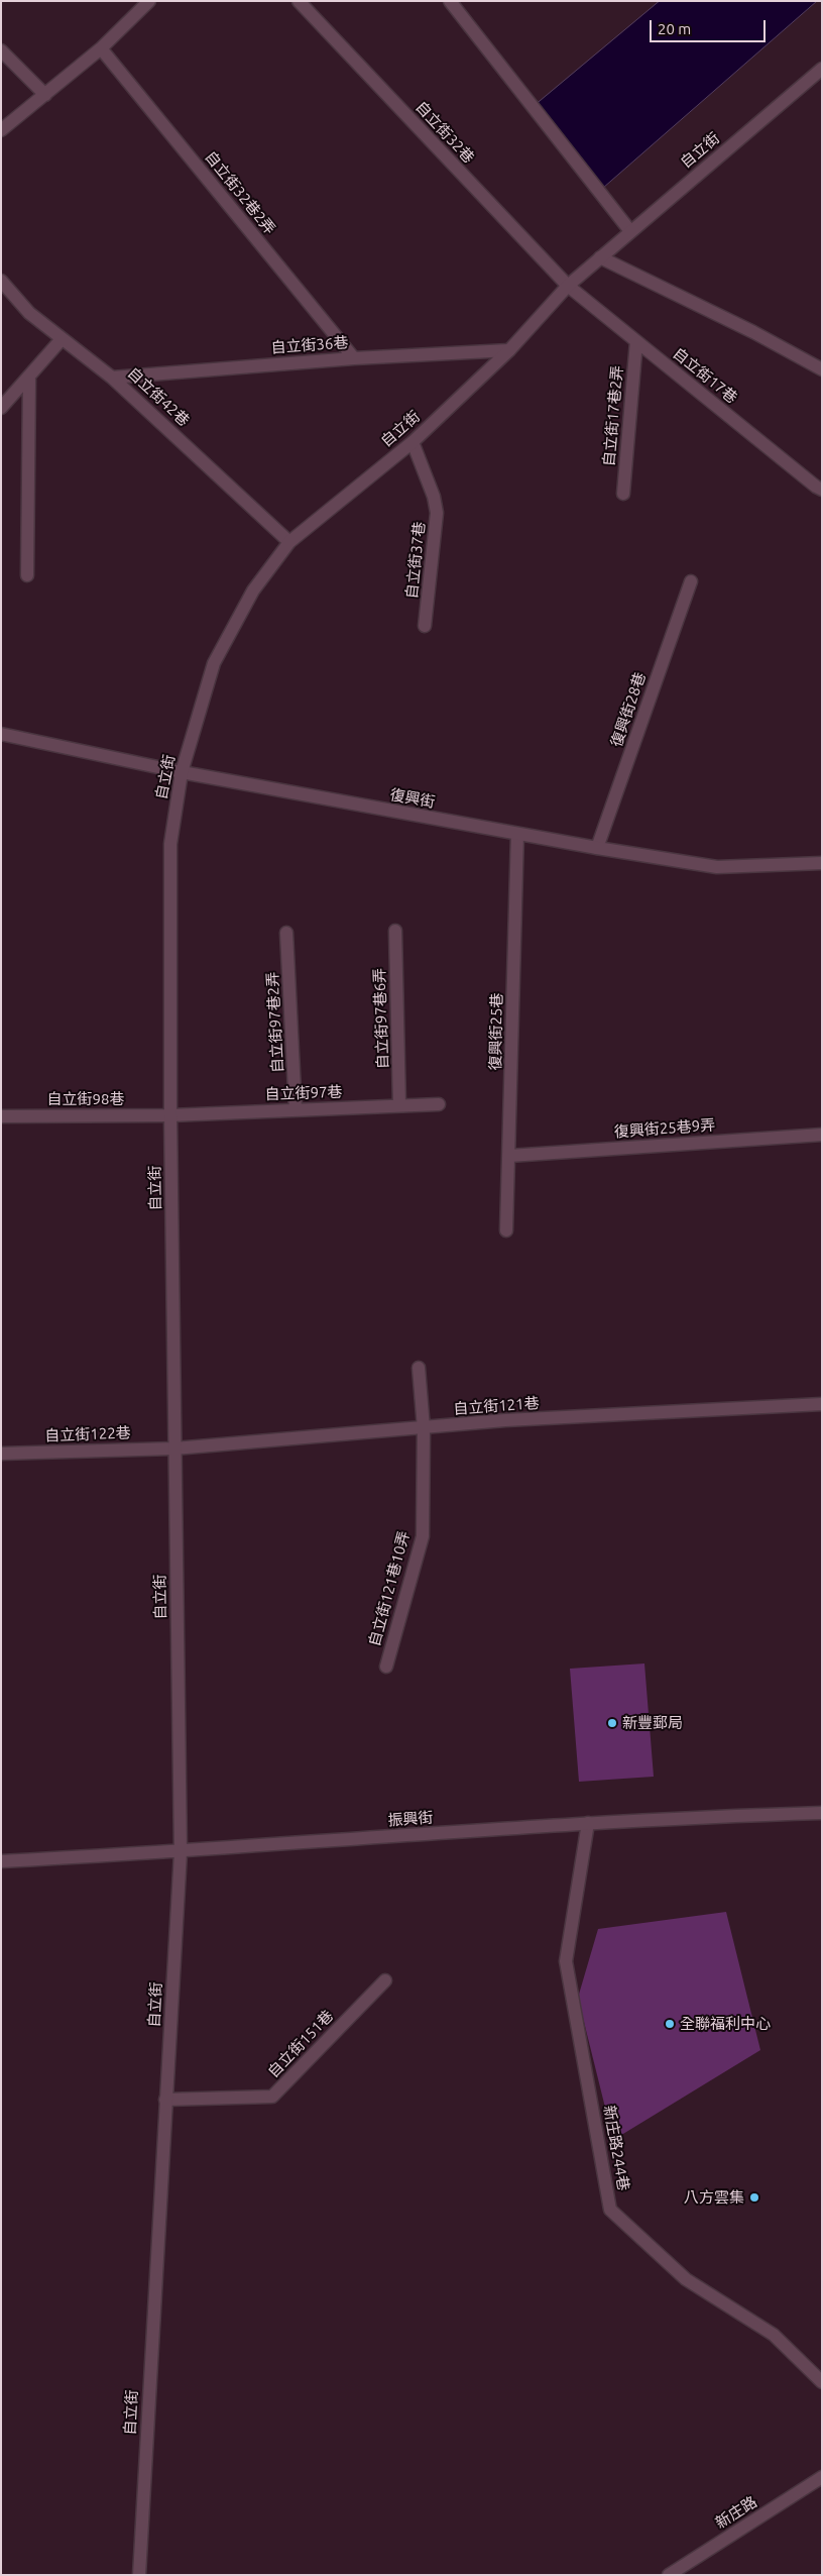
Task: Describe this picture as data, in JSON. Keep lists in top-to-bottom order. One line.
{"streets":{"street":["自立街32巷","自立街","自立街32巷2弄","自立街36巷","自立街17巷","自立街42巷","自立街17巷2弄","自立街37巷","復興街28巷","復興街","自立街97巷6弄","自立街97巷2弄","復興街25巷","自立街97巷","自立街98巷","復興街25巷9弄","自立街121巷","自立街122巷","自立街121巷10弄","振興街","自立街151巷","新庄路244巷","新庄路"]},"crossings":[["自立街32巷","自立街"],["自立街32巷","自立街17巷"],["自立街","自立街36巷"],["自立街","自立街17巷"],["自立街","自立街42巷"],["自立街","自立街37巷"],["自立街","復興街"],["自立街","自立街97巷"],["自立街","自立街98巷"],["自立街","自立街121巷"],["自立街","自立街122巷"],["自立街","振興街"],["自立街","自立街151巷"],["自立街32巷2弄","自立街36巷"],["自立街36巷","自立街42巷"],["自立街17巷","自立街17巷2弄"],["復興街28巷","復興街"],["復興街","復興街25巷"],["自立街97巷6弄","自立街97巷"],["自立街97巷2弄","自立街97巷"],["復興街25巷","復興街25巷9弄"],["自立街97巷","自立街98巷"],["自立街121巷","自立街122巷"],["自立街121巷","自立街121巷10弄"],["振興街","新庄路244巷"]],"places":["新豐郵局","全聯福利中心","八方雲集"],"scale_bar":"20 m"}
